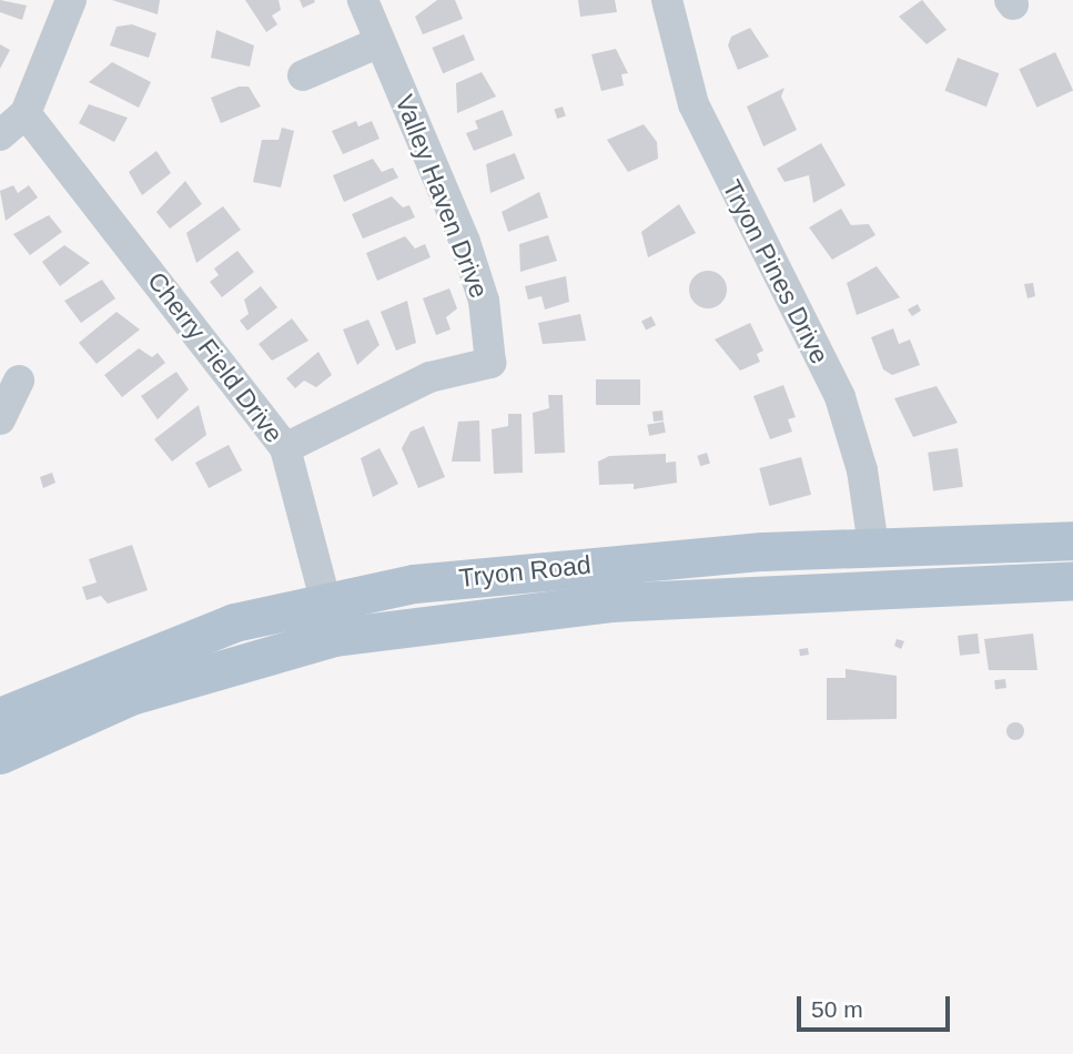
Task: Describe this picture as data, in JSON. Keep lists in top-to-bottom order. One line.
{"streets":{"main road":["Tryon Road"],"street":["Valley Haven Drive","Tryon Pines Drive","Cherry Field Drive"]},"crossings":[["Valley Haven Drive","Cherry Field Drive"],["Tryon Pines Drive","Tryon Road"],["Cherry Field Drive","Tryon Road"]],"scale_bar":"50 m"}
